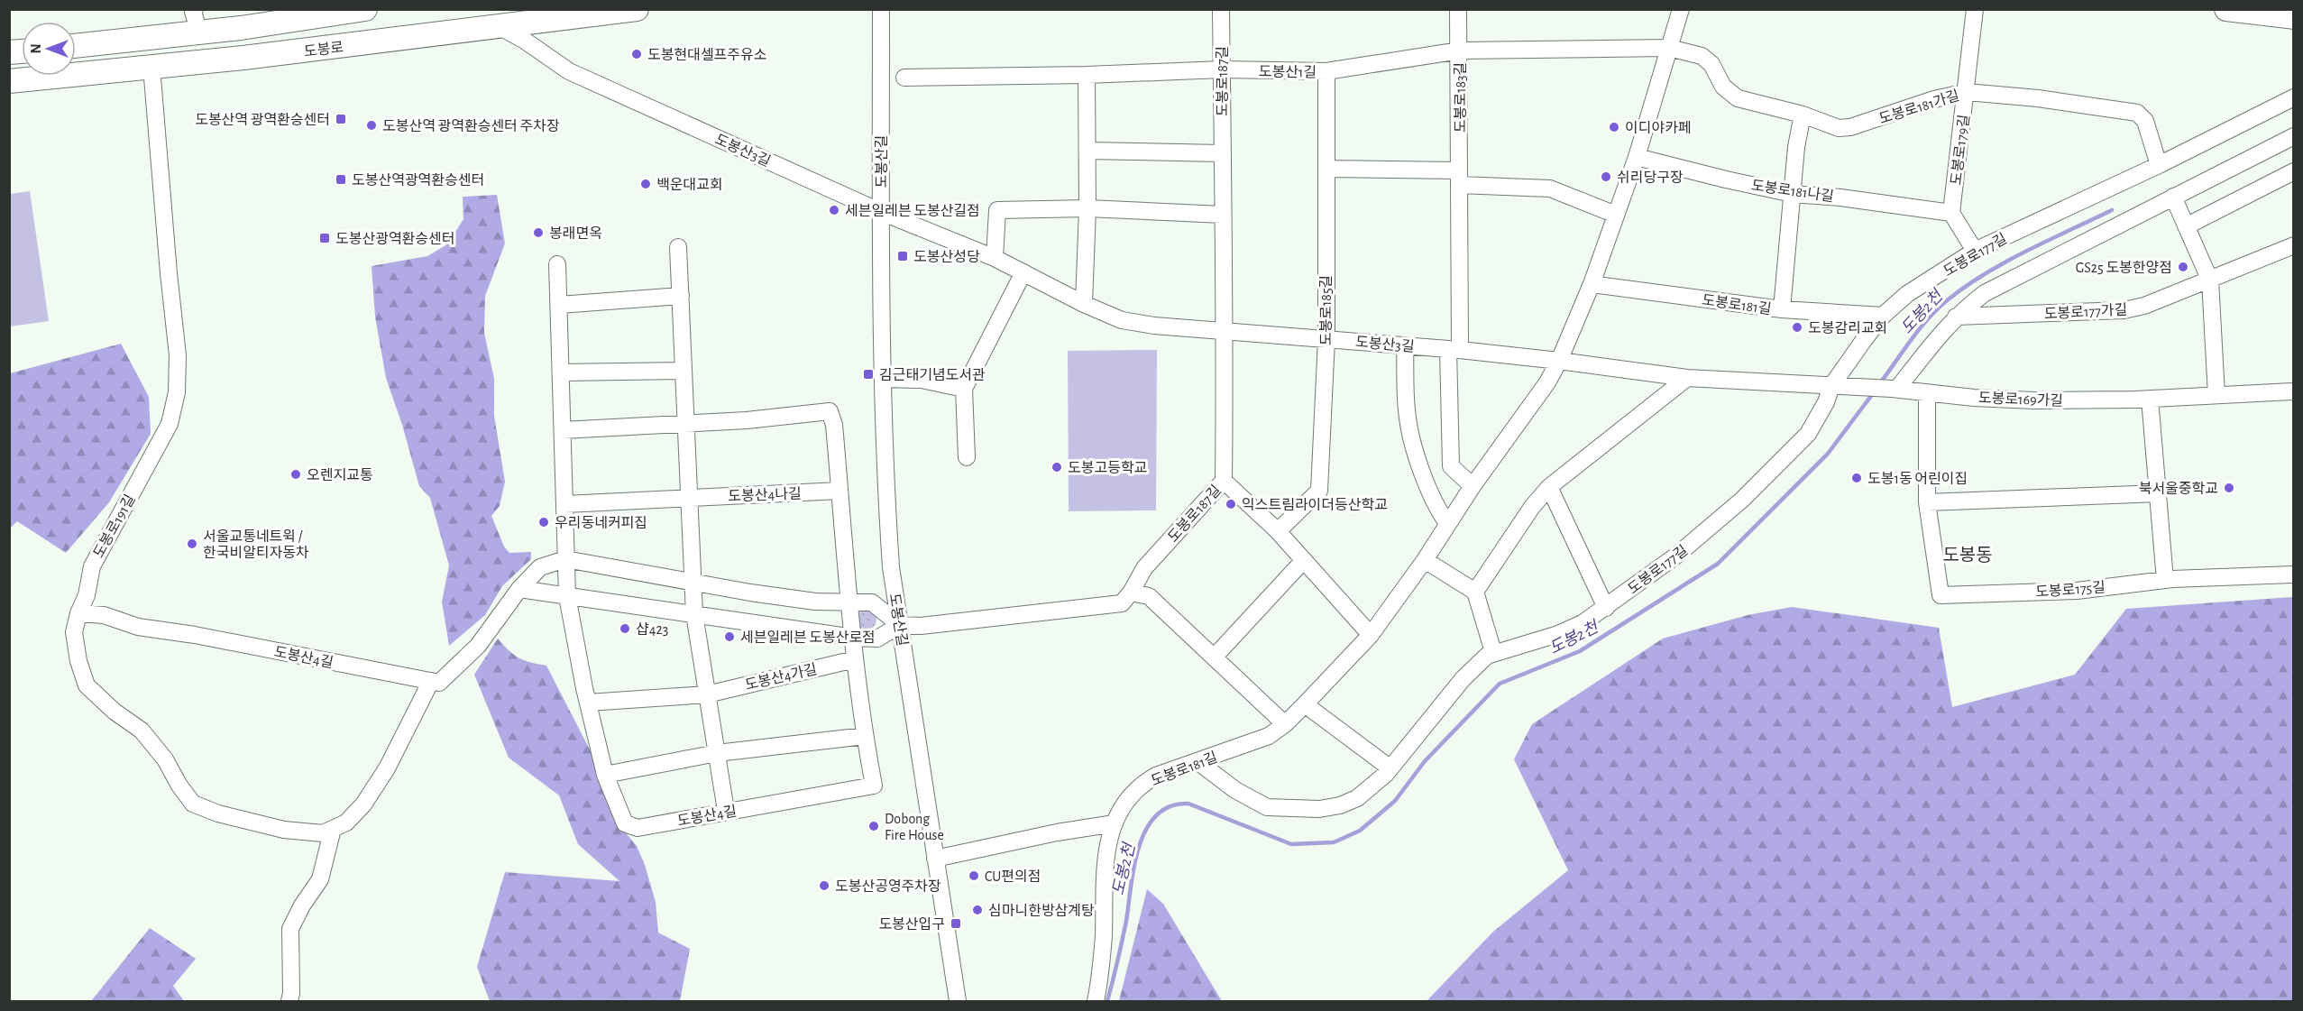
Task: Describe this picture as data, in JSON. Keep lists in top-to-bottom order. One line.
{"streets":{"main road":["도봉로"],"street":["도봉산1길","도봉로187길","도봉로183길","도봉로181가길","도봉산3길","도봉로179길","도봉산길","도봉로181나길","도봉로177길","도봉로181길","도봉로185길","도봉로177가길","도봉로169가길","도봉산4나길","도봉로191길","도봉로175길","도봉산4길","도봉산4가길"]},"crossings":[["도봉로","도봉산3길"],["도봉로","도봉로191길"],["도봉산1길","도봉로187길"],["도봉산1길","도봉로183길"],["도봉산1길","도봉로181가길"],["도봉산1길","도봉로181길"],["도봉산1길","도봉로185길"],["도봉로187길","도봉산3길"],["도봉로183길","도봉산3길"],["도봉로181가길","도봉로179길"],["도봉로181가길","도봉로177길"],["도봉로181가길","도봉로181길"],["도봉산3길","도봉산길"],["도봉산3길","도봉로177길"],["도봉산3길","도봉로181길"],["도봉산3길","도봉로185길"],["도봉산3길","도봉로169가길"],["도봉로179길","도봉로181나길"],["도봉로181나길","도봉로181길"],["도봉로177길","도봉로181길"],["도봉로169가길","도봉로175길"],["도봉산4나길","도봉산4길"],["도봉로191길","도봉산4길"],["도봉산4길","도봉산4가길"]],"districts":["도봉동"],"water":["도봉2천"],"places":{"other":["도봉현대셀프주유소","도봉산역 광역환승센터 주차장","이디야카페","쉬리당구장","백운대교회","세븐일레븐 도봉산길점","봉래면옥","GS25 도봉한양점","도봉감리교회","도봉고등학교","오렌지교통","도봉1동 어린이집","북서울중학교","익스트림라이더등산학교","우리동네커피집","서울교통네트윅 / 한국비알티자동차","샵423","세븐일레븐 도봉산로점","Dobong Fire House","CU편의점","도봉산공영주차장","심마니한방삼계탕"],"transit":["도봉산역 광역환승센터","도봉산역광역환승센터","도봉산광역환승센터","도봉산성당","김근태기념도서관","도봉산입구"]},"north":"left"}
